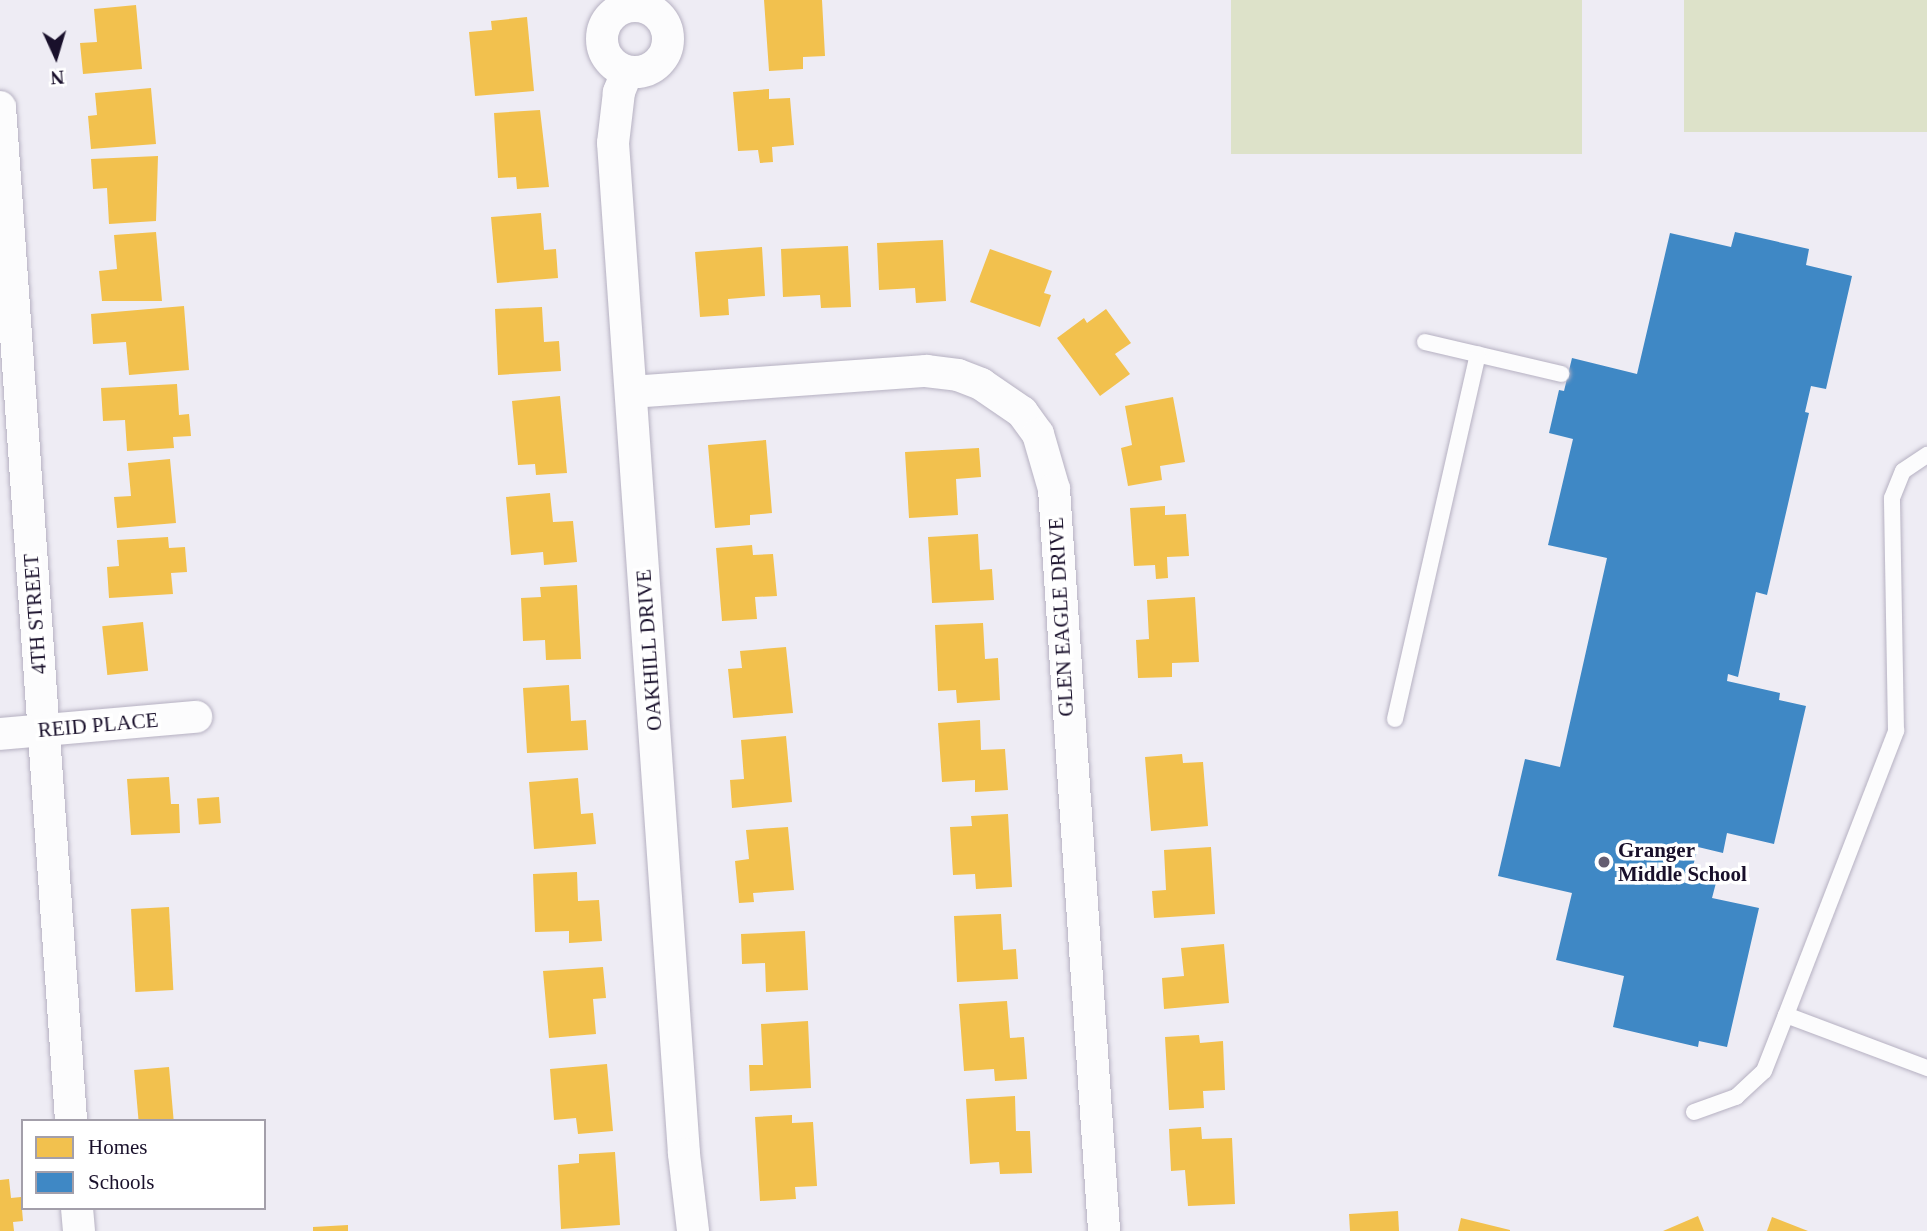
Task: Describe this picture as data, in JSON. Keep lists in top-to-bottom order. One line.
{"streets":{"street":["4TH STREET","GLEN EAGLE DRIVE","OAKHILL DRIVE","REID PLACE"]},"crossings":[["4TH STREET","REID PLACE"],["GLEN EAGLE DRIVE","OAKHILL DRIVE"]],"places":["Granger Middle School"],"legend":["Homes","Schools"],"north":"bottom"}
